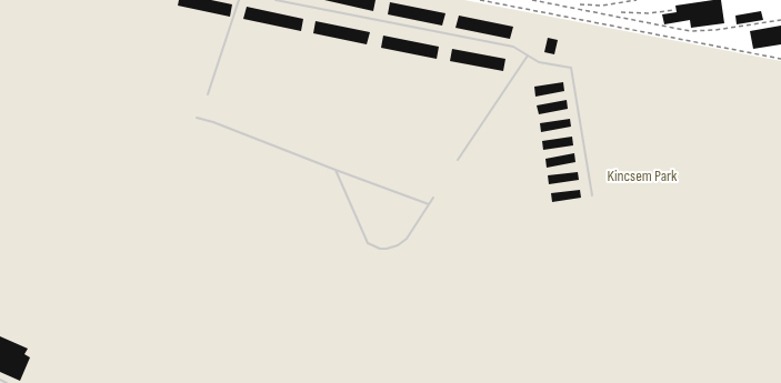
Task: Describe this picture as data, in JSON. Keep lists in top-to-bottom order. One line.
{"parks":["Kincsem Park"]}
